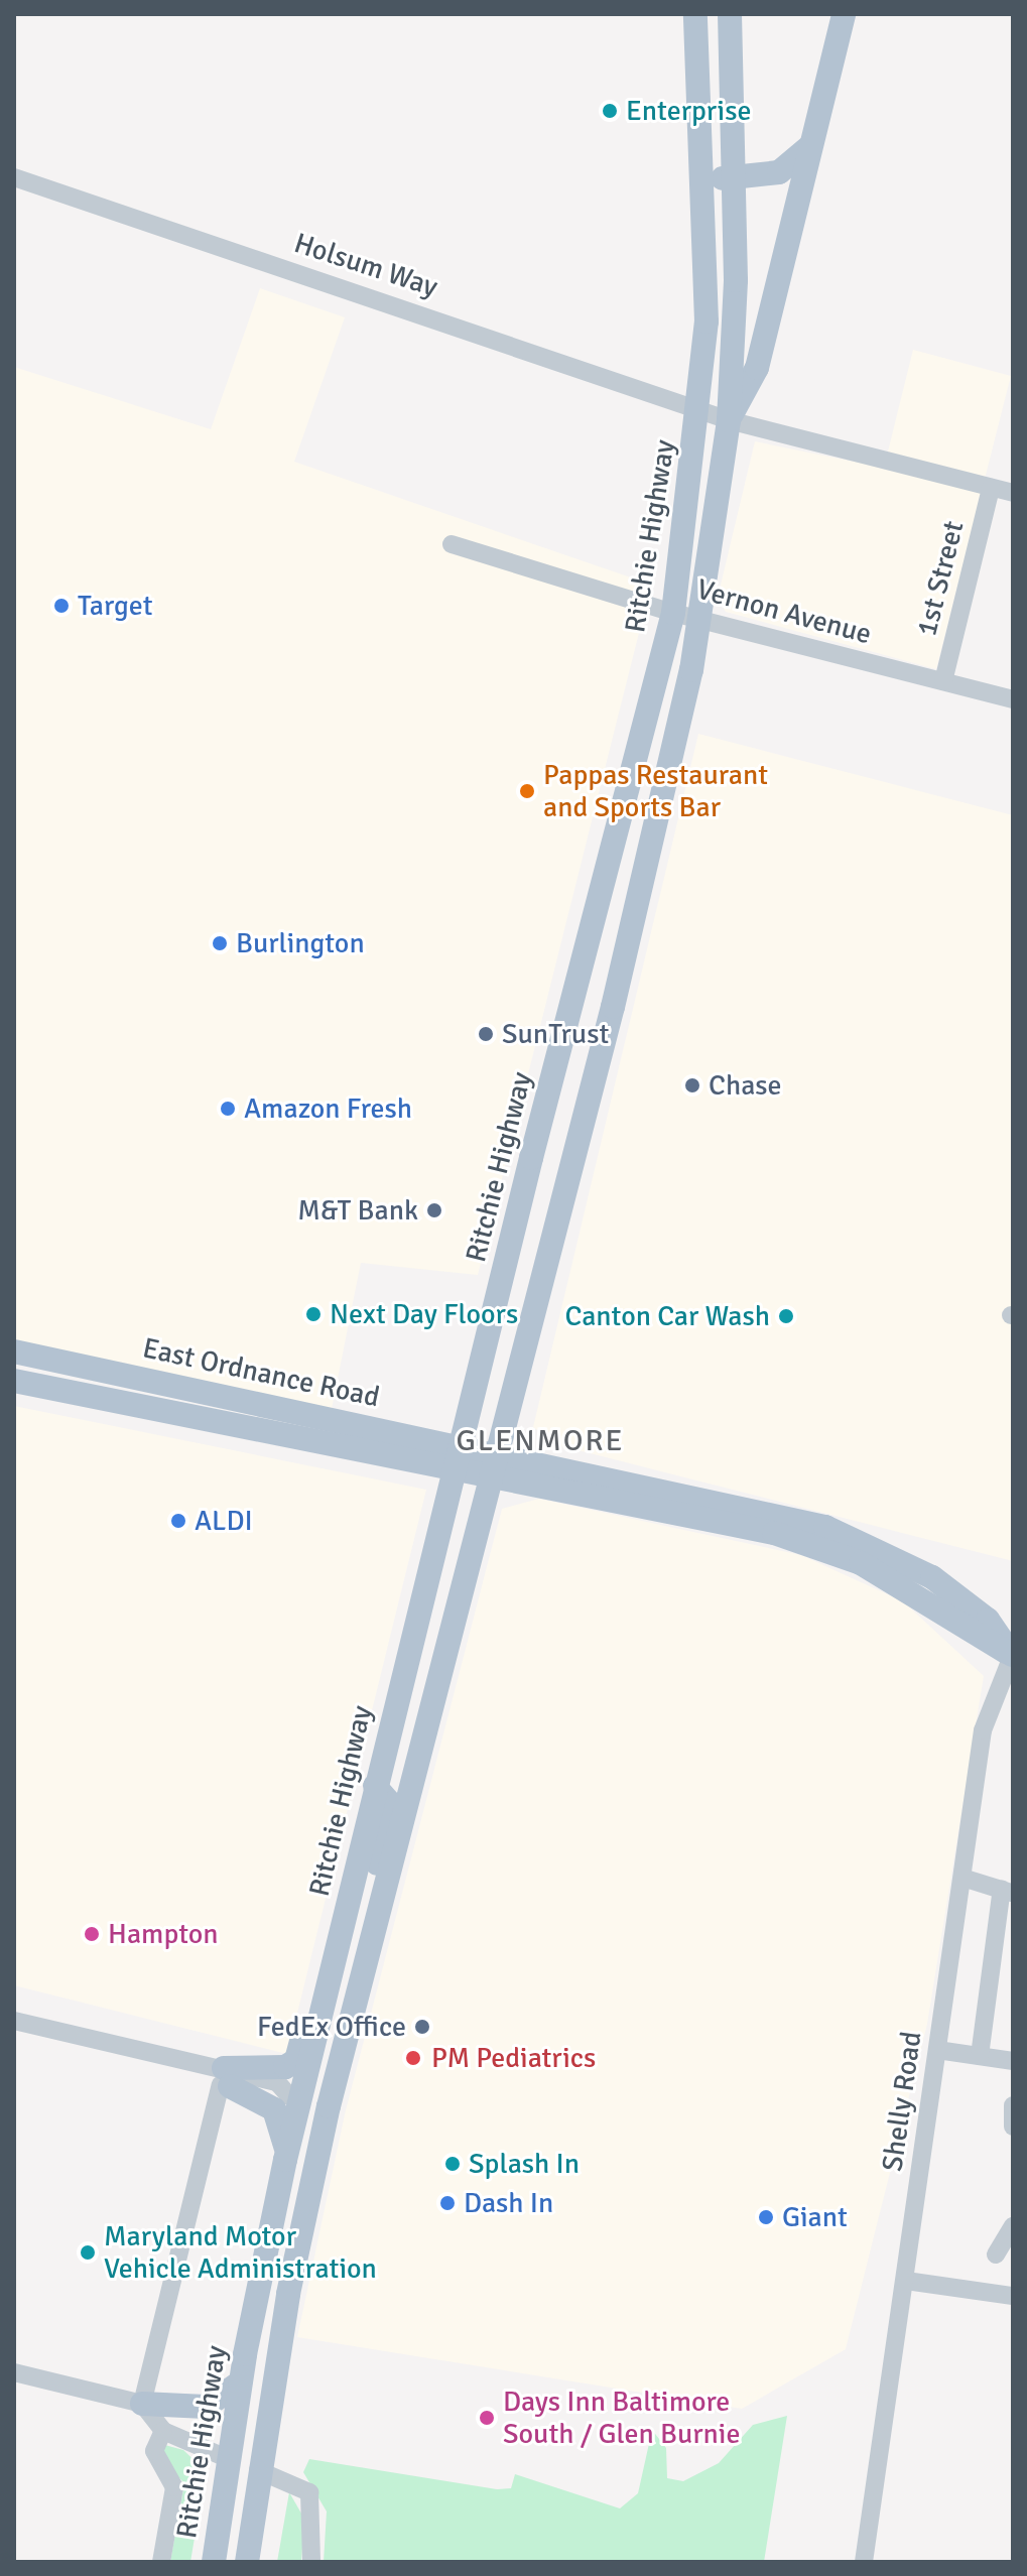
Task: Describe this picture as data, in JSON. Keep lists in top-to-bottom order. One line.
{"streets":{"main road":["Ritchie Highway","East Ordnance Road"],"street":["Holsum Way","1st Street","Vernon Avenue","Shelly Road"]},"crossings":[["Holsum Way","Ritchie Highway"],["Holsum Way","1st Street"],["Ritchie Highway","Vernon Avenue"],["Ritchie Highway","East Ordnance Road"],["1st Street","Vernon Avenue"],["East Ordnance Road","Shelly Road"]],"districts":["GLENMORE"],"places":["Enterprise","Target","Pappas Restaurant and Sports Bar","Burlington","SunTrust","Chase","Amazon Fresh","M&T Bank","Next Day Floors","Canton Car Wash","ALDI","Hampton","FedEx Office","PM Pediatrics","Splash In","Dash In","Giant","Maryland Motor Vehicle Administration","Days Inn Baltimore South / Glen Burnie"]}
